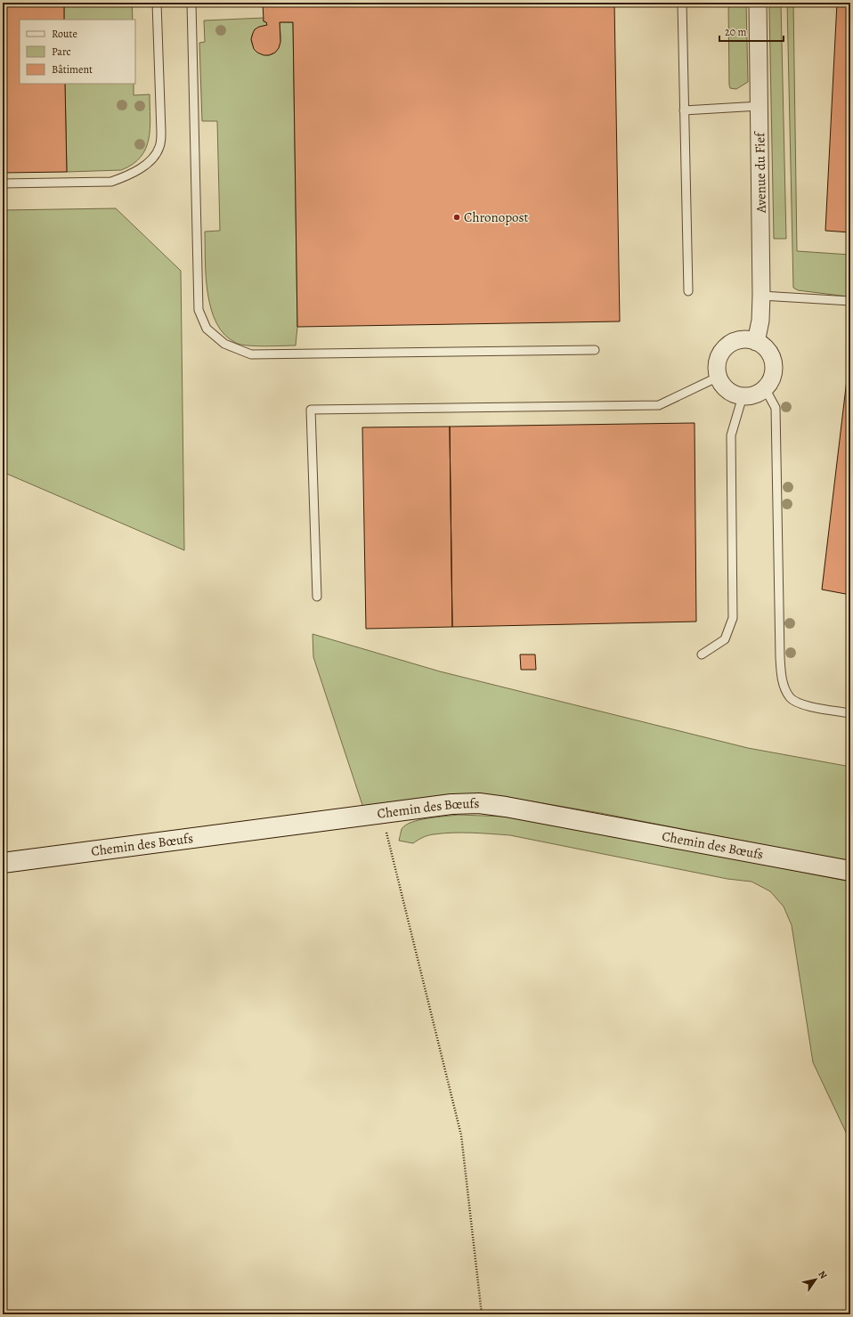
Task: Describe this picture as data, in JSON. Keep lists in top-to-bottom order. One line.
{"streets":{"street":["Avenue du Fief","Chemin des Bœufs"]},"places":["Chronopost"],"legend":["Route","Parc","Bâtiment"],"scale_bar":"20 m","north":"top right"}
